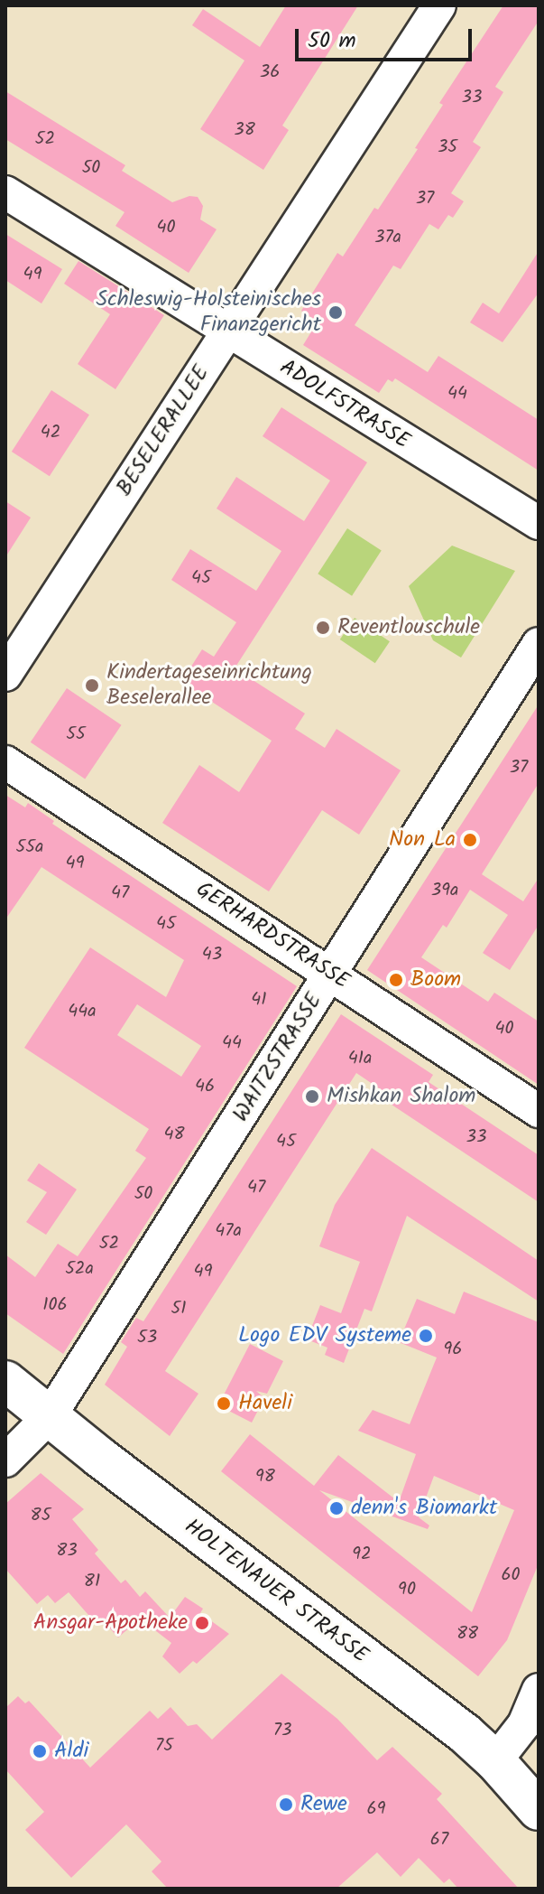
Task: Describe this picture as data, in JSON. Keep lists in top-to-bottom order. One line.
{"streets":{"main road":["HOLTENAUER STRASSE"],"street":["ADOLFSTRASSE","BESELERALLEE","GERHARDSTRASSE","WAITZSTRASSE"]},"crossings":[["ADOLFSTRASSE","BESELERALLEE"],["GERHARDSTRASSE","WAITZSTRASSE"],["WAITZSTRASSE","HOLTENAUER STRASSE"]],"places":["Schleswig-Holsteinisches Finanzgericht","Reventlouschule","Kindertageseinrichtung Beselerallee","Non La","Boom","Mishkan Shalom","Logo EDV Systeme","Haveli","denn's Biomarkt","Ansgar-Apotheke","Aldi","Rewe"],"house_numbers":["36","33","38","52","35","50","37","40","37a","49","44","42","45","55","37","55a","49","39a","47","45","43","41","44a","40","44","41a","46","48","33","45","47","50","47a","52","52a","49","106","51","53","96","98","85","83","92","60","81","90","88","73","75","69","67"],"scale_bar":"50 m"}
